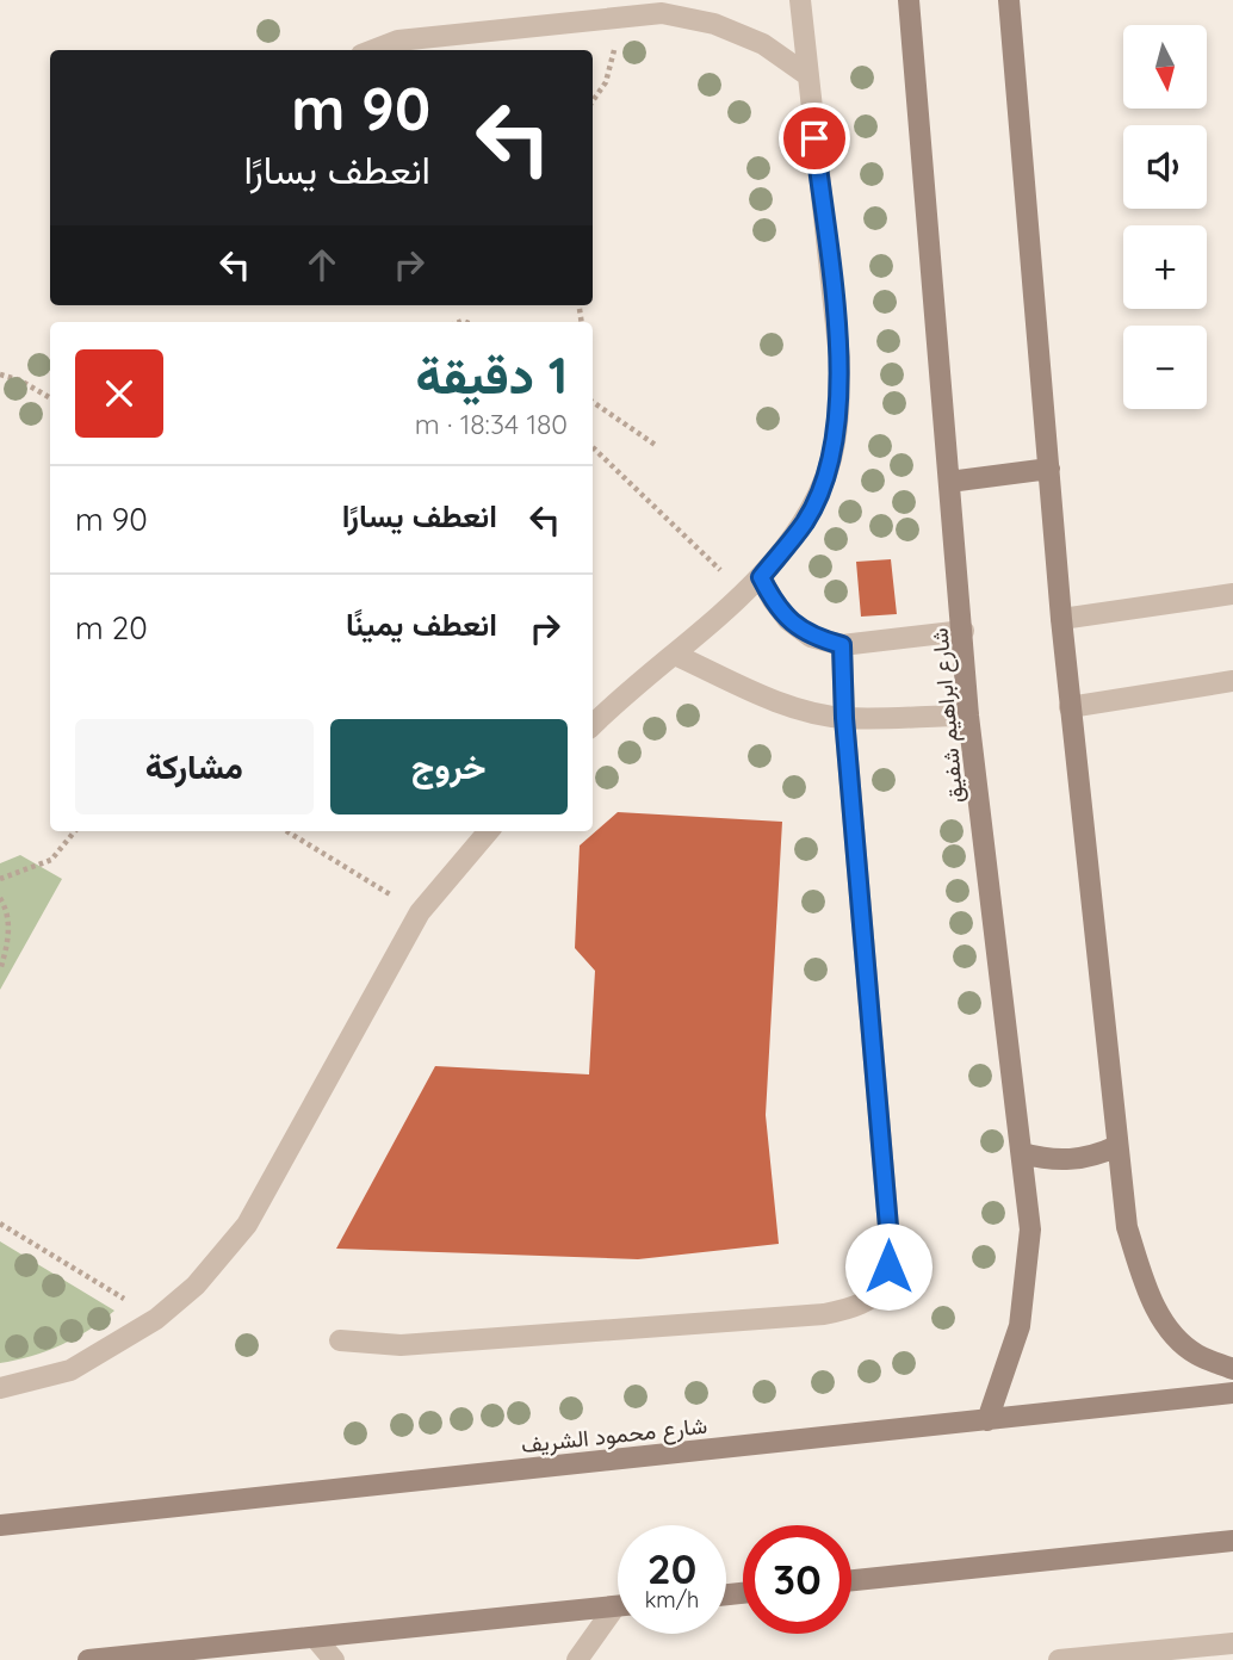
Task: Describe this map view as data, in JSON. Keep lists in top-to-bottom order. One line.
{"streets":{"street":["شارع ابراهيم شفيق","شارع محمود الشريف"]},"crossings":[["شارع ابراهيم شفيق","شارع محمود الشريف"]],"north":"bottom","page":{"map_buttons":["+","−"],"turn":["90 m","انعطف يسارًا"],"heading":["1 دقيقة","180 m · 18:34"],"list":[{"name":"انعطف يسارًا","value":"90 m"},{"name":"انعطف يمينًا","value":"20 m"}],"buttons":["خروج","مشاركة"],"speed":"20 km/h","limit":"30"}}
